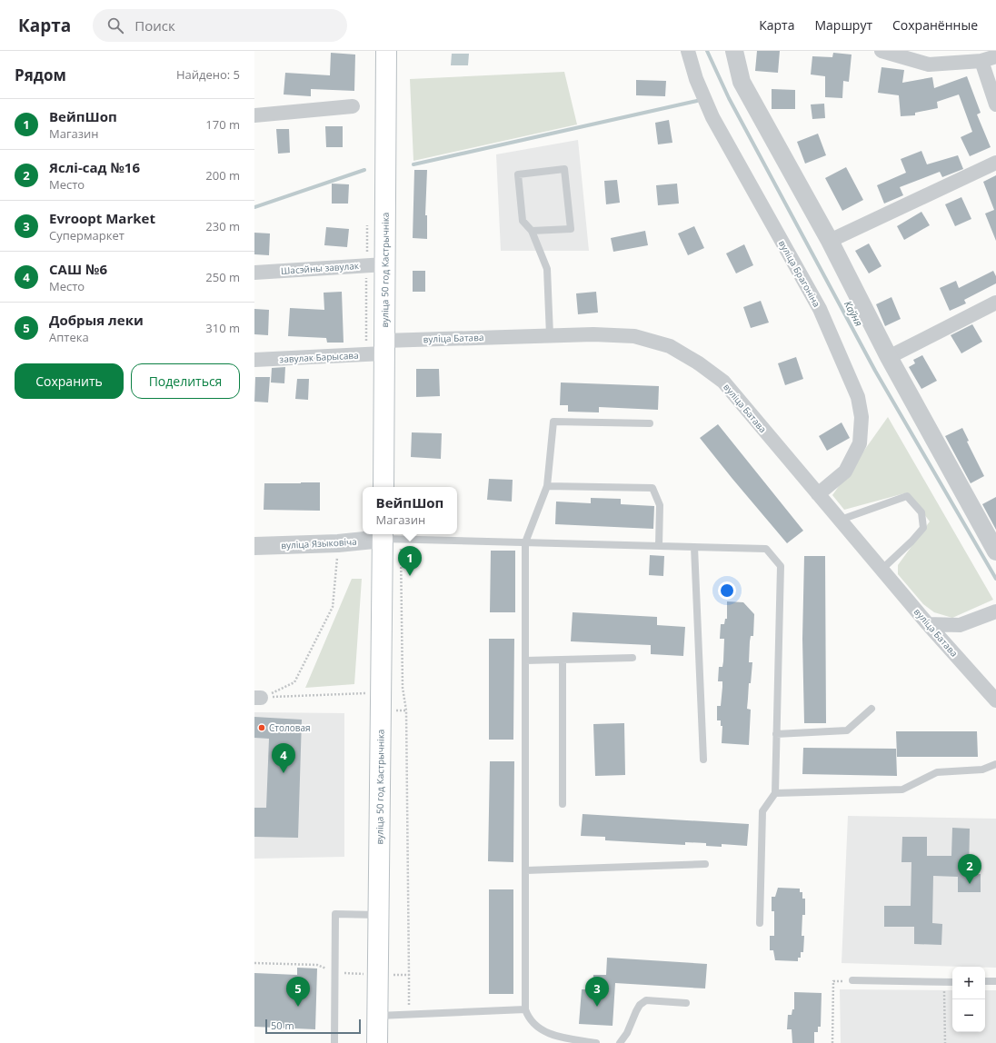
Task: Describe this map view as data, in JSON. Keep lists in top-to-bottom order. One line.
{"streets":{"main road":["вуліца 50 год Кастрычніка"],"street":["Шасэйны завулак","вуліца Брагоніна","вуліца Батава","завулак Барысава","вуліца Языковіча"]},"crossings":[["Шасэйны завулак","вуліца 50 год Кастрычніка"],["вуліца 50 год Кастрычніка","вуліца Батава"],["вуліца 50 год Кастрычніка","завулак Барысава"],["вуліца 50 год Кастрычніка","вуліца Языковіча"],["вуліца Брагоніна","вуліца Батава"],["вуліца Батава","завулак Барысава"]],"water":["Каўня"],"places":["Столовая"],"scale_bar":"50 m","page":{"header":"Карта","search":"Поиск","nav":["Карта","Маршрут","Сохранённые"],"heading":["Рядом","Найдено: 5"],"list":[{"mark":"1","name":"ВейпШоп","note":"Магазин","value":"170 m"},{"mark":"2","name":"Яслі-сад №16","note":"Место","value":"200 m"},{"mark":"3","name":"Evroopt Market","note":"Супермаркет","value":"230 m"},{"mark":"4","name":"САШ №6","note":"Место","value":"250 m"},{"mark":"5","name":"Добрыя леки","note":"Аптека","value":"310 m"}],"buttons":["Сохранить","Поделиться"],"popup":["ВейпШоп","Магазин"],"pins":["1","4","2","3","5"],"map_buttons":["+","−"],"scale":"50 m"}}
